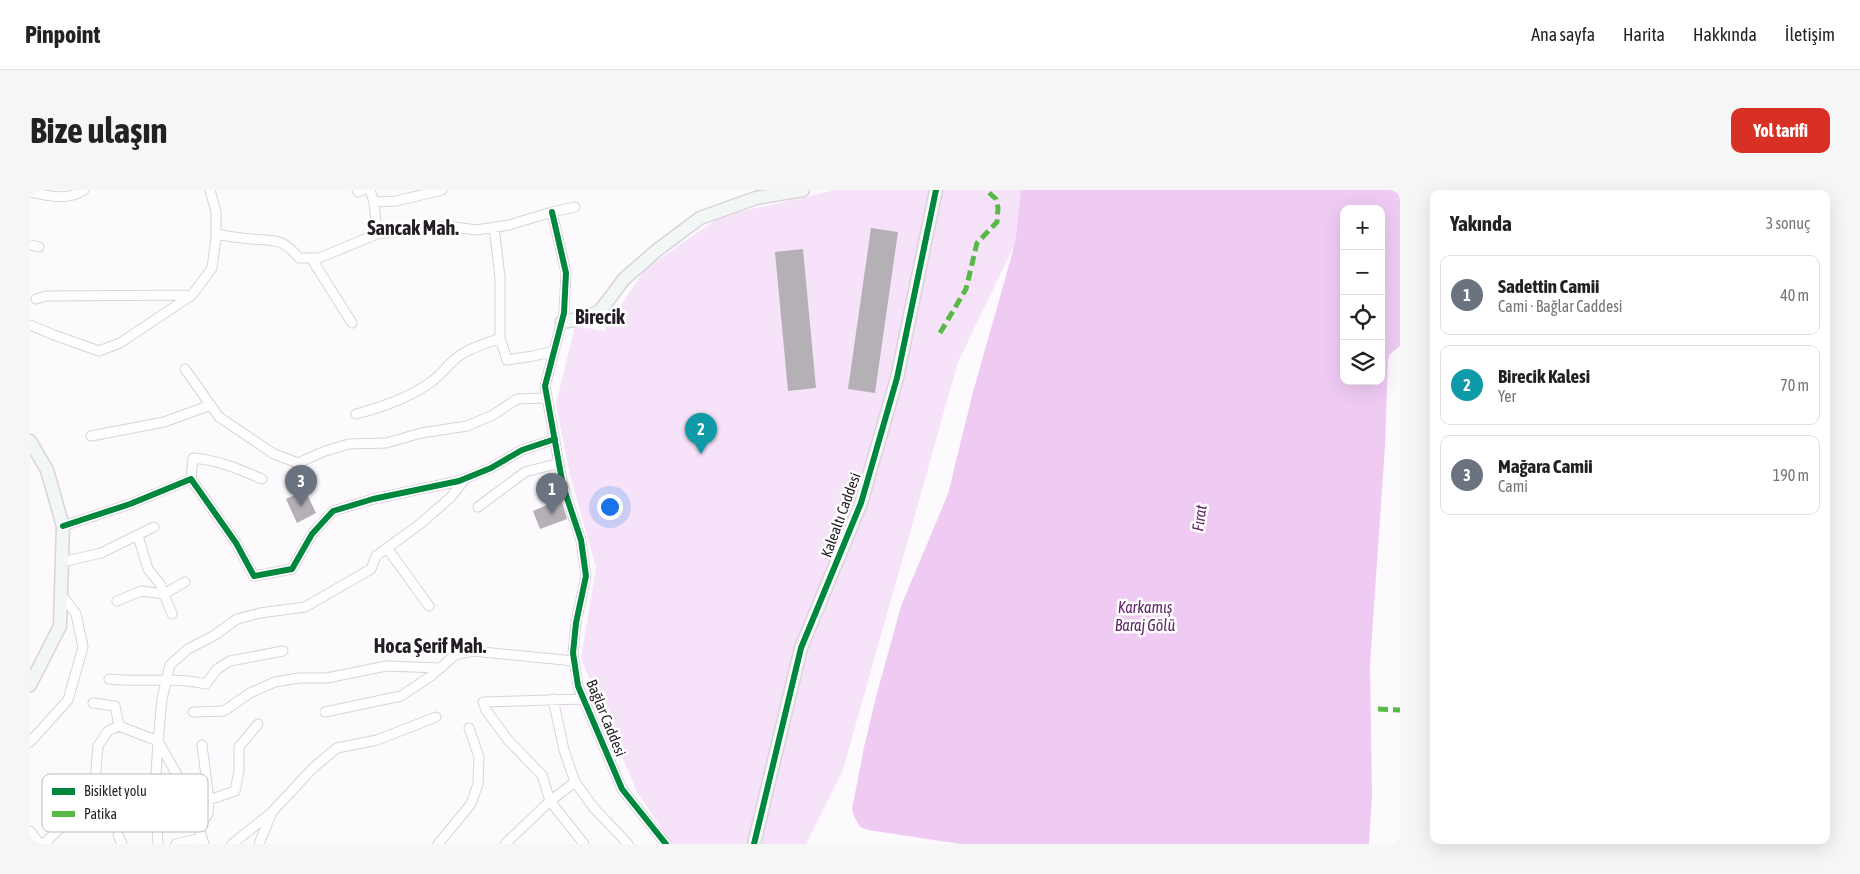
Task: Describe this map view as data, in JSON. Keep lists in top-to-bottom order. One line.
{"streets":{"street":["Kalealtı Caddesi","Bağlar Caddesi"]},"districts":["Sancak Mah.","Birecik","Hoca Şerif Mah."],"water":["Fırat","Karkamış Baraj Gölü"],"legend":["Bisiklet yolu","Patika"],"page":{"header":"Pinpoint","nav":["Ana sayfa","Harita","Hakkında","İletişim"],"buttons":"Yol tarifi","title":"Bize ulaşın","heading":["Yakında","3 sonuç"],"map_buttons":["+","−"],"list":[{"mark":"1","name":"Sadettin Camii","note":"Cami · Bağlar Caddesi","value":"40 m"},{"mark":"2","name":"Birecik Kalesi","note":"Yer","value":"70 m"},{"mark":"3","name":"Mağara Camii","note":"Cami","value":"190 m"}],"pins":["2","3","1"]}}
